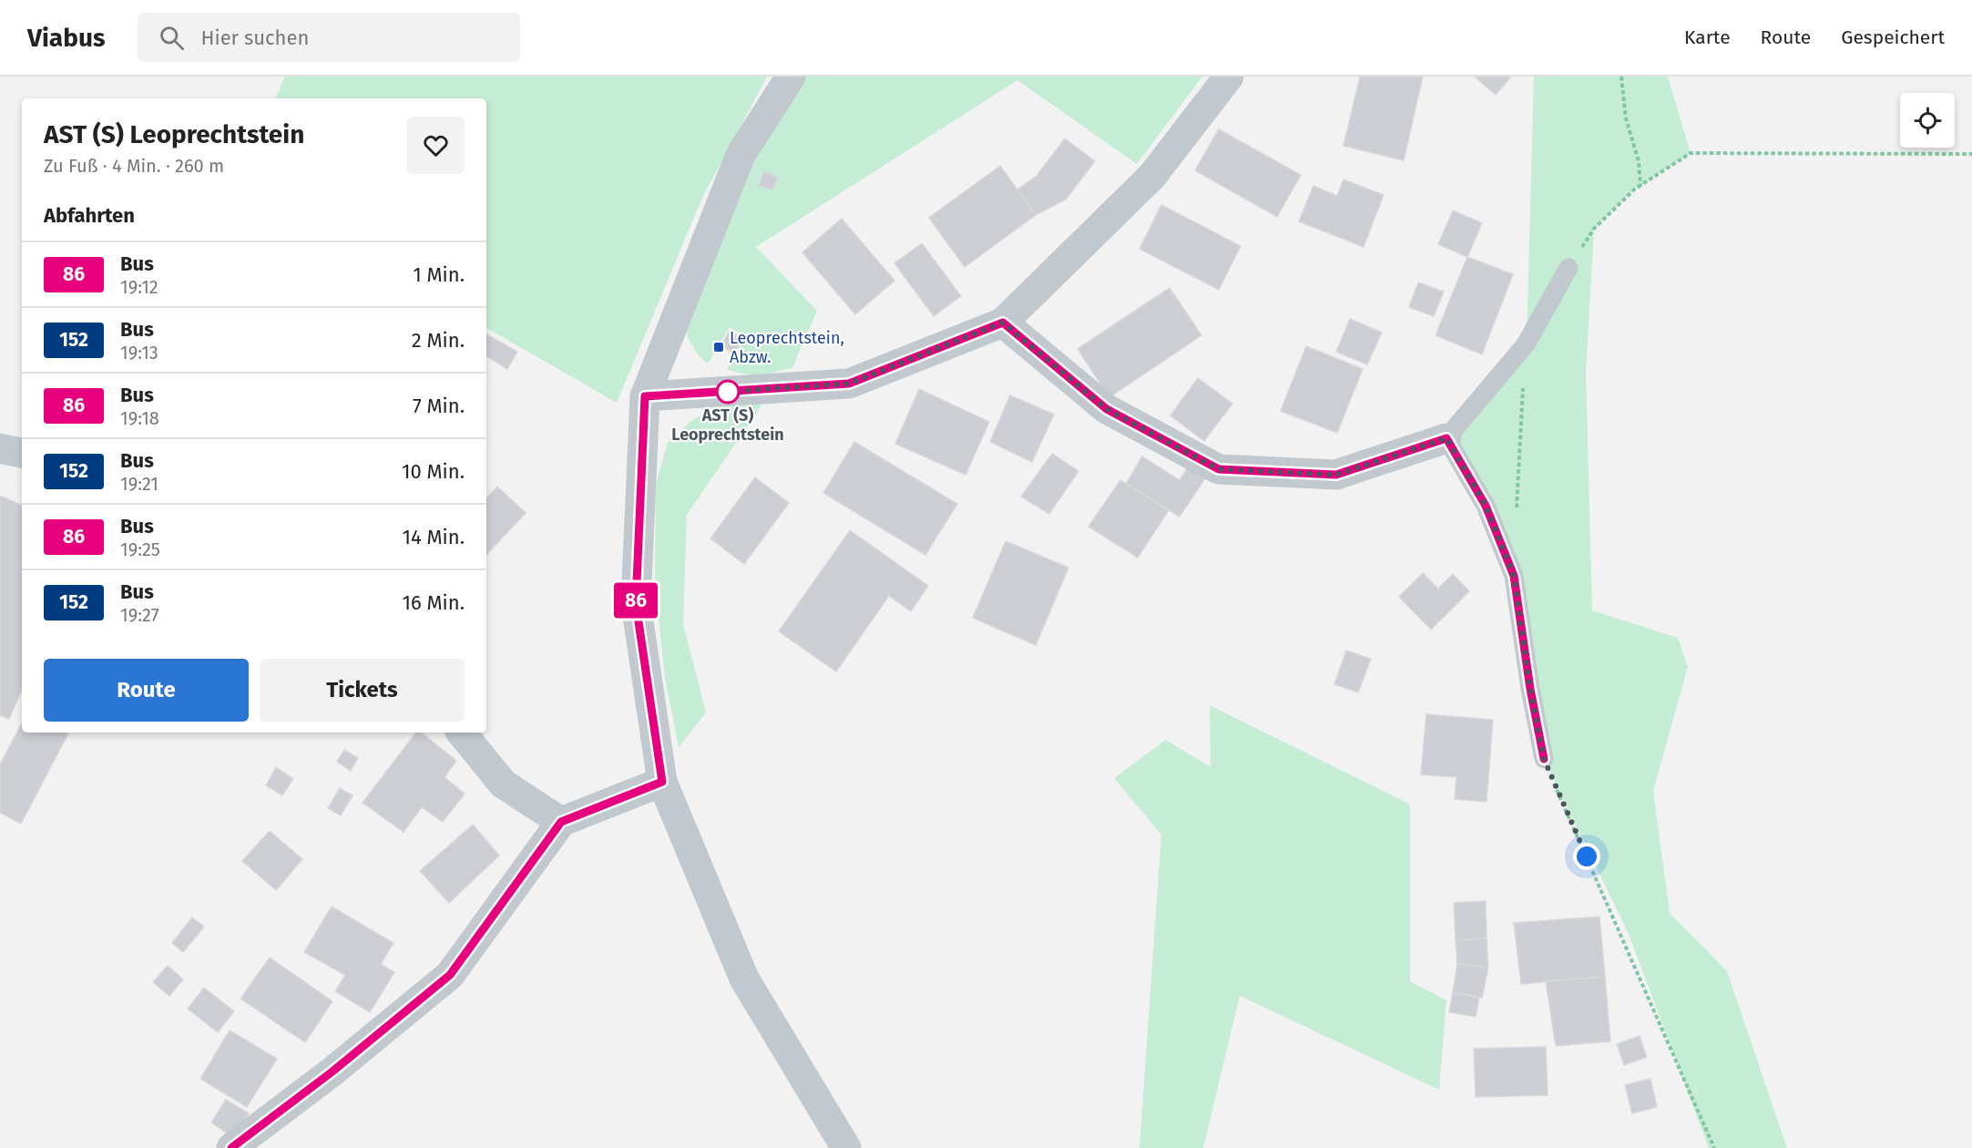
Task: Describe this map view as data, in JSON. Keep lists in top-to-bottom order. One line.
{"places":{"transit":["Leoprechtstein, Abzw."],"other":["AST (S) Leoprechtstein"]},"lines":["bus line 86"],"page":{"header":"Viabus","search":"Hier suchen","nav":["Karte","Route","Gespeichert"],"on_map":"86","heading":[["AST (S) Leoprechtstein","Zu Fuß · 4 Min. · 260 m"],"Abfahrten"],"list":[{"mark":"86","name":"Bus","note":"19:12","value":"1 Min."},{"mark":"152","name":"Bus","note":"19:13","value":"2 Min."},{"mark":"86","name":"Bus","note":"19:18","value":"7 Min."},{"mark":"152","name":"Bus","note":"19:21","value":"10 Min."},{"mark":"86","name":"Bus","note":"19:25","value":"14 Min."},{"mark":"152","name":"Bus","note":"19:27","value":"16 Min."}],"buttons":["Route","Tickets"]}}
